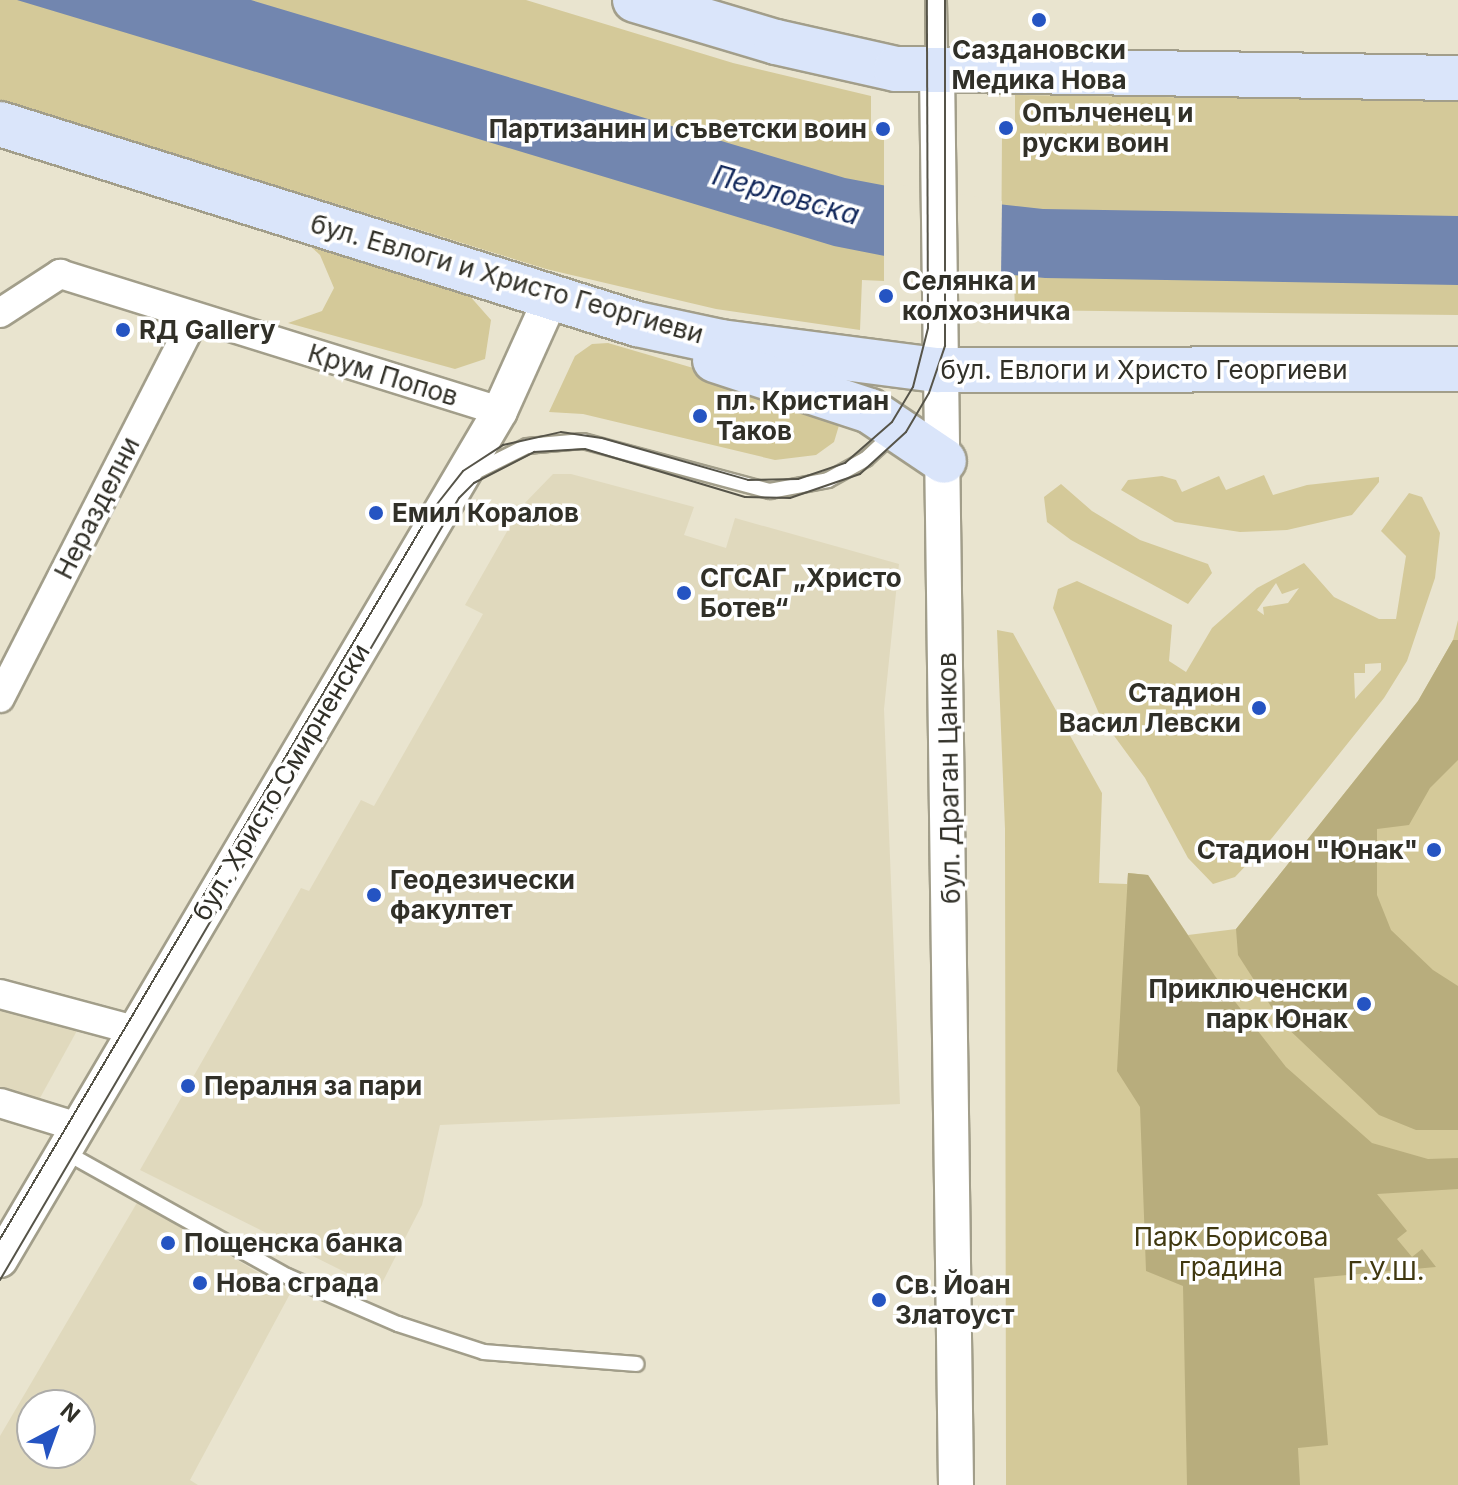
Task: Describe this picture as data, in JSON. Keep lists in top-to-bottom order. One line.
{"streets":{"main road":["бул. Евлоги и Христо Георгиеви"],"street":["Крум Попов","Неразделни","бул. Драган Цанков","бул. Христо Смирненски"]},"crossings":[["бул. Евлоги и Христо Георгиеви","бул. Драган Цанков"],["бул. Евлоги и Христо Георгиеви","бул. Христо Смирненски"],["Крум Попов","Неразделни"],["Крум Попов","бул. Христо Смирненски"]],"water":["Перловска"],"parks":["Парк Борисова градина","Г.У.Ш."],"places":["Саздановски Медика Нова","Опълченец и руски воин","Партизанин и съветски воин","Селянка и колхозничка","RД Gallery","пл. Кристиан Таков","Емил Коралов","СГСАГ „Христо Ботев“","Стадион Васил Левски","Стадион \"Юнак\"","Геодезически факултет","Приключенски парк Юнак","Пералня за пари","Пощенска банка","Нова сграда","Св. Йоан Златоуст"],"north":"top right"}
